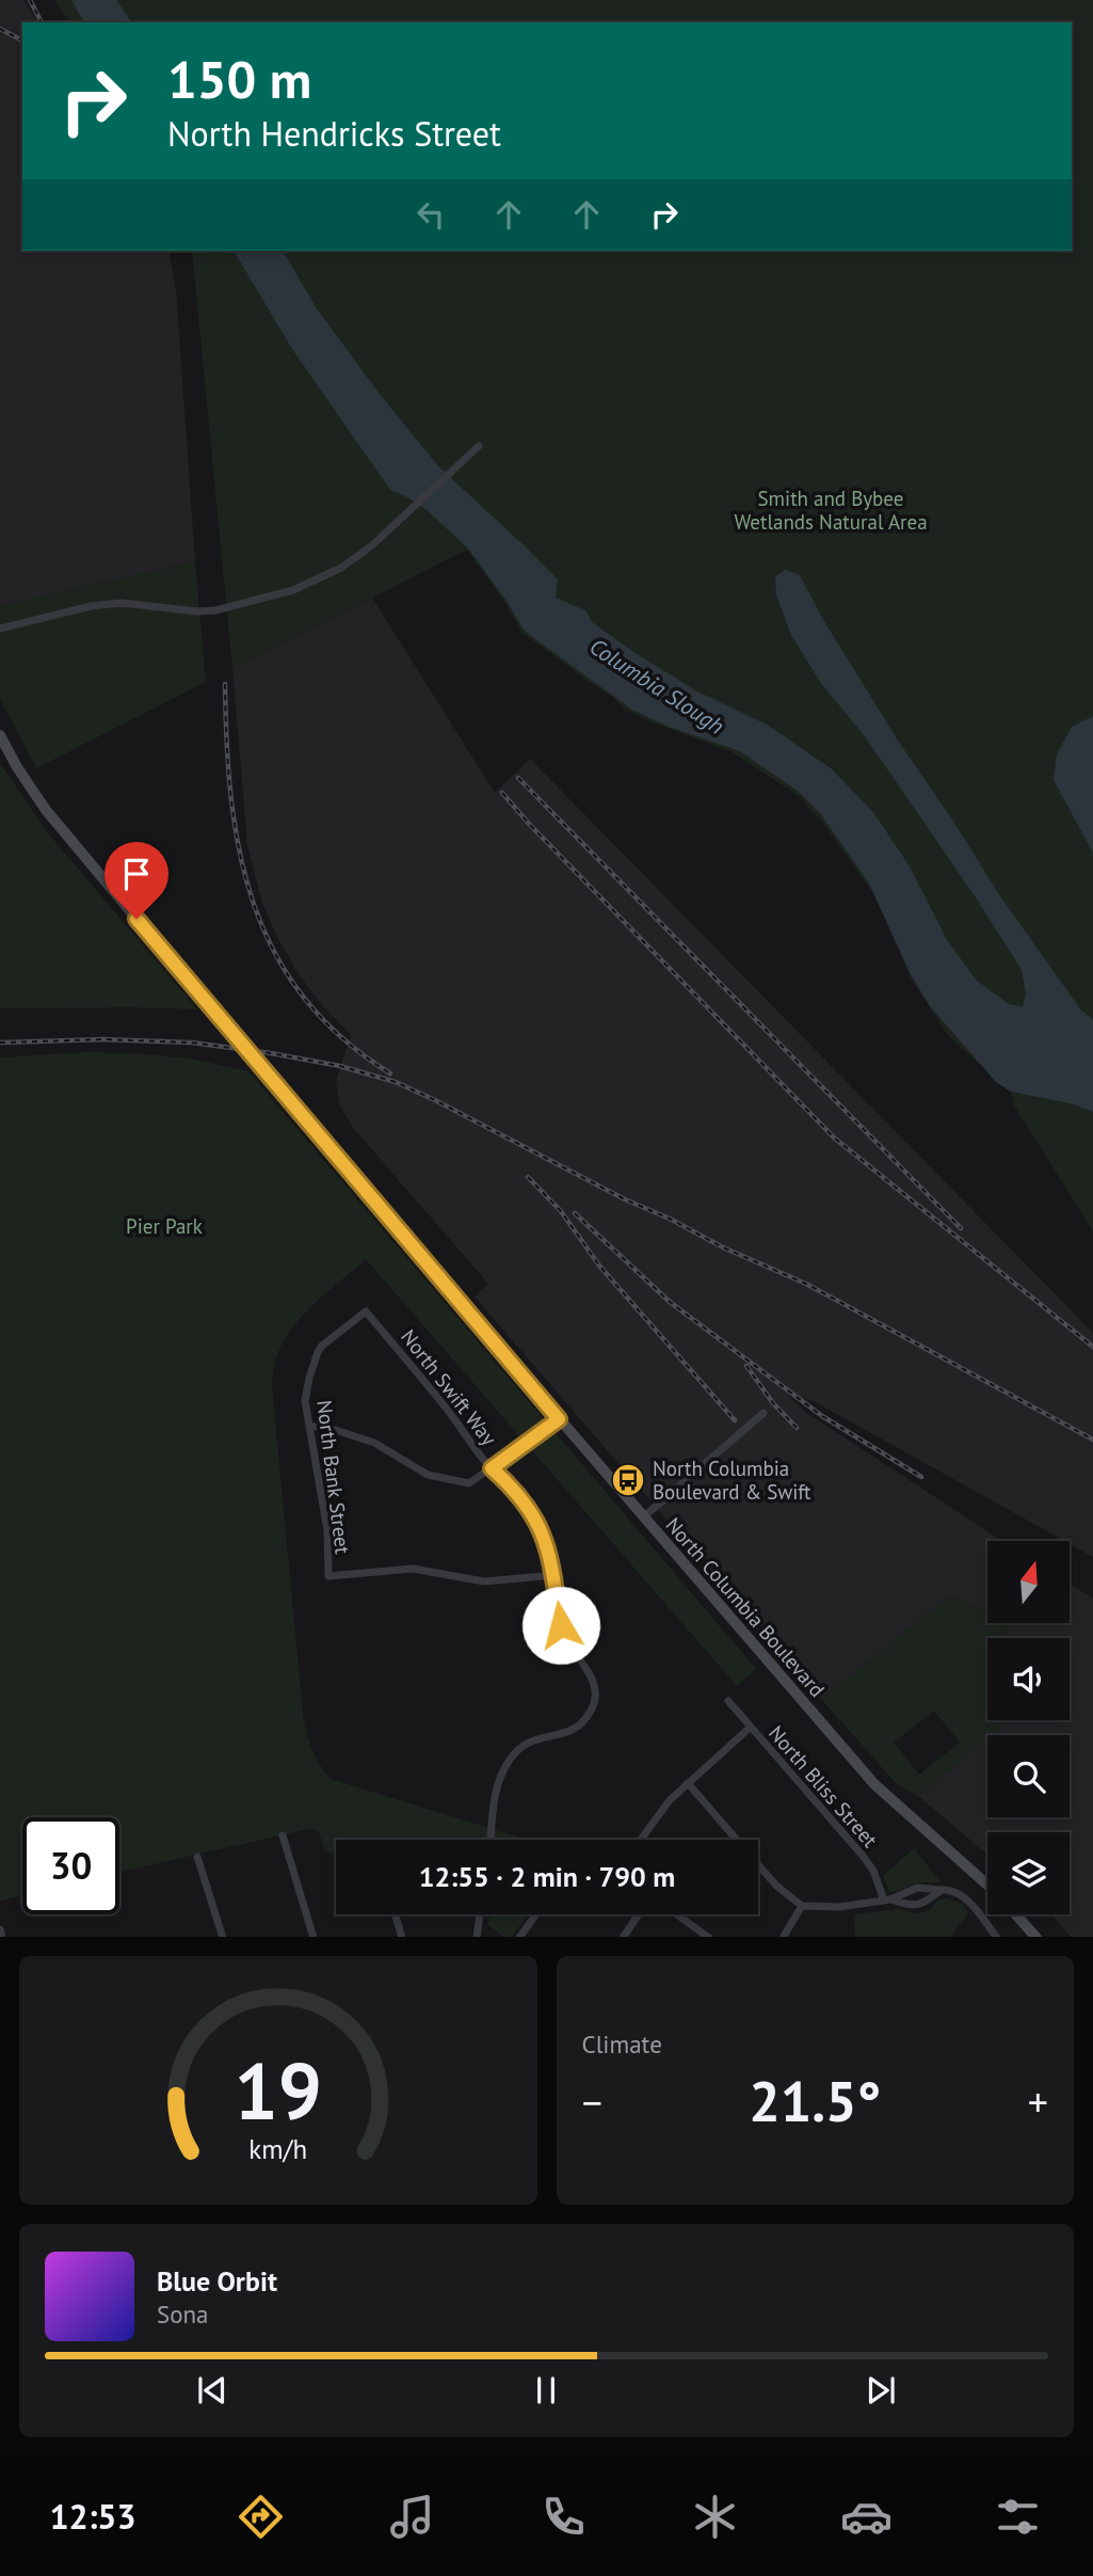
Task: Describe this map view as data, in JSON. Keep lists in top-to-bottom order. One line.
{"streets":{"main road":["North Columbia Boulevard"],"street":["North Swift Way","North Bank Street","North Bliss Street"]},"crossings":[["North Swift Way","North Bank Street"]],"water":["Columbia Slough"],"parks":["Smith and Bybee Wetlands Natural Area","Pier Park"],"places":{"bus stop":["North Columbia Boulevard & Swift"]},"north":"top","page":{"turn":["150 m","North Hendricks Street"],"limit":"30","trip":"12:55 · 2 min · 790 m","tile":"Climate","heat":["−","21.5°","+"],"song":["Blue Orbit","Sona"],"tabs":"12:53","gauge":["19","km/h"]}}
